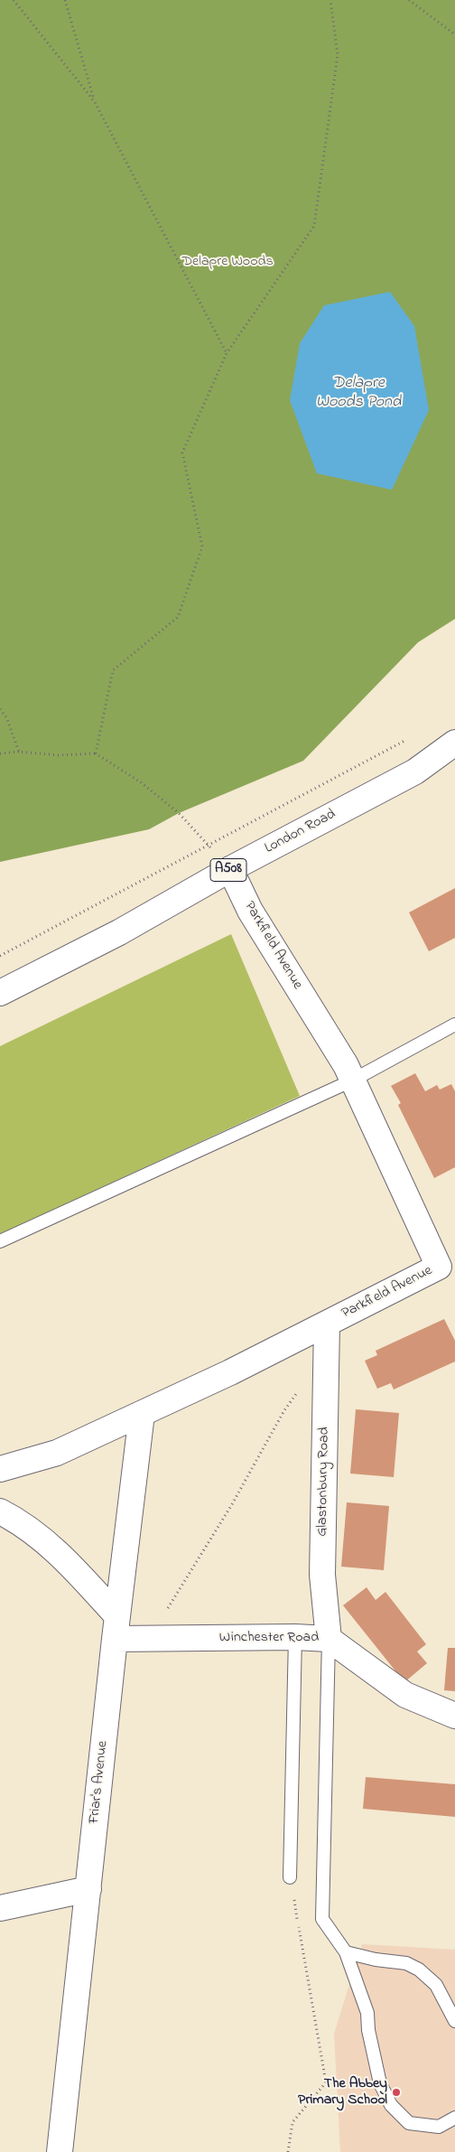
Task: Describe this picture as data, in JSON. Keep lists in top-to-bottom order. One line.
{"streets":{"main road":["London Road","A508","Parkfield Avenue","Glastonbury Road","Winchester Road","Friar's Avenue"]},"crossings":[["London Road","Parkfield Avenue"],["Parkfield Avenue","Glastonbury Road"],["Parkfield Avenue","Friar's Avenue"],["Glastonbury Road","Winchester Road"],["Winchester Road","Friar's Avenue"]],"water":["Delapre Woods Pond"],"parks":["Delapre Woods"],"places":["The Abbey Primary School"]}
